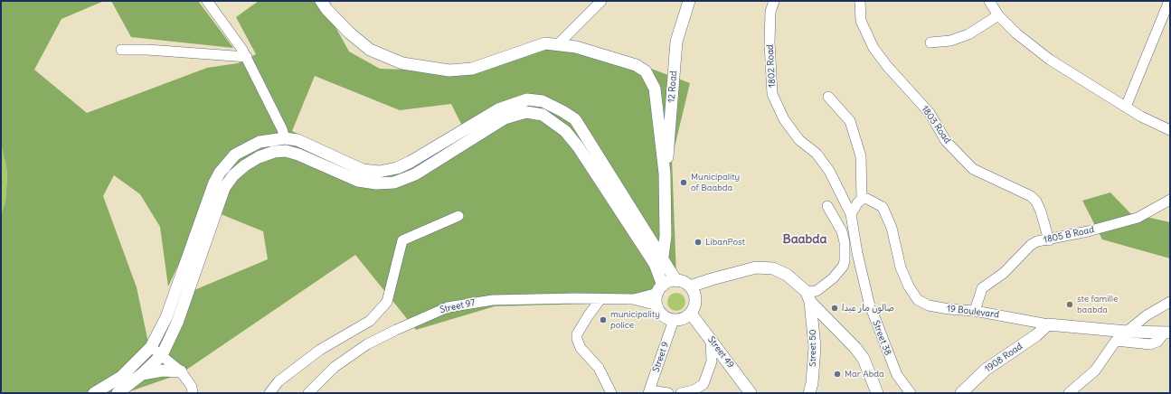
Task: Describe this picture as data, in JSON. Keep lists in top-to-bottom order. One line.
{"streets":{"main road":["12 Road","19 Boulevard","Street 50","Street 49","1908 Road"],"street":["1802 Road","1803 Road","1805 B Road","Street 97","Street 38","Street 9"]},"crossings":[["1802 Road","Street 38"],["1803 Road","1805 B Road"],["1805 B Road","19 Boulevard"],["Street 97","Street 49"],["Street 97","Street 9"],["19 Boulevard","1908 Road"],["Street 49","Street 9"]],"districts":["Baabda"],"places":["Municipality of Baabda","LibanPost","ste famille baabda","صالون مار عبدا","municipality police","Mar Abda"]}
